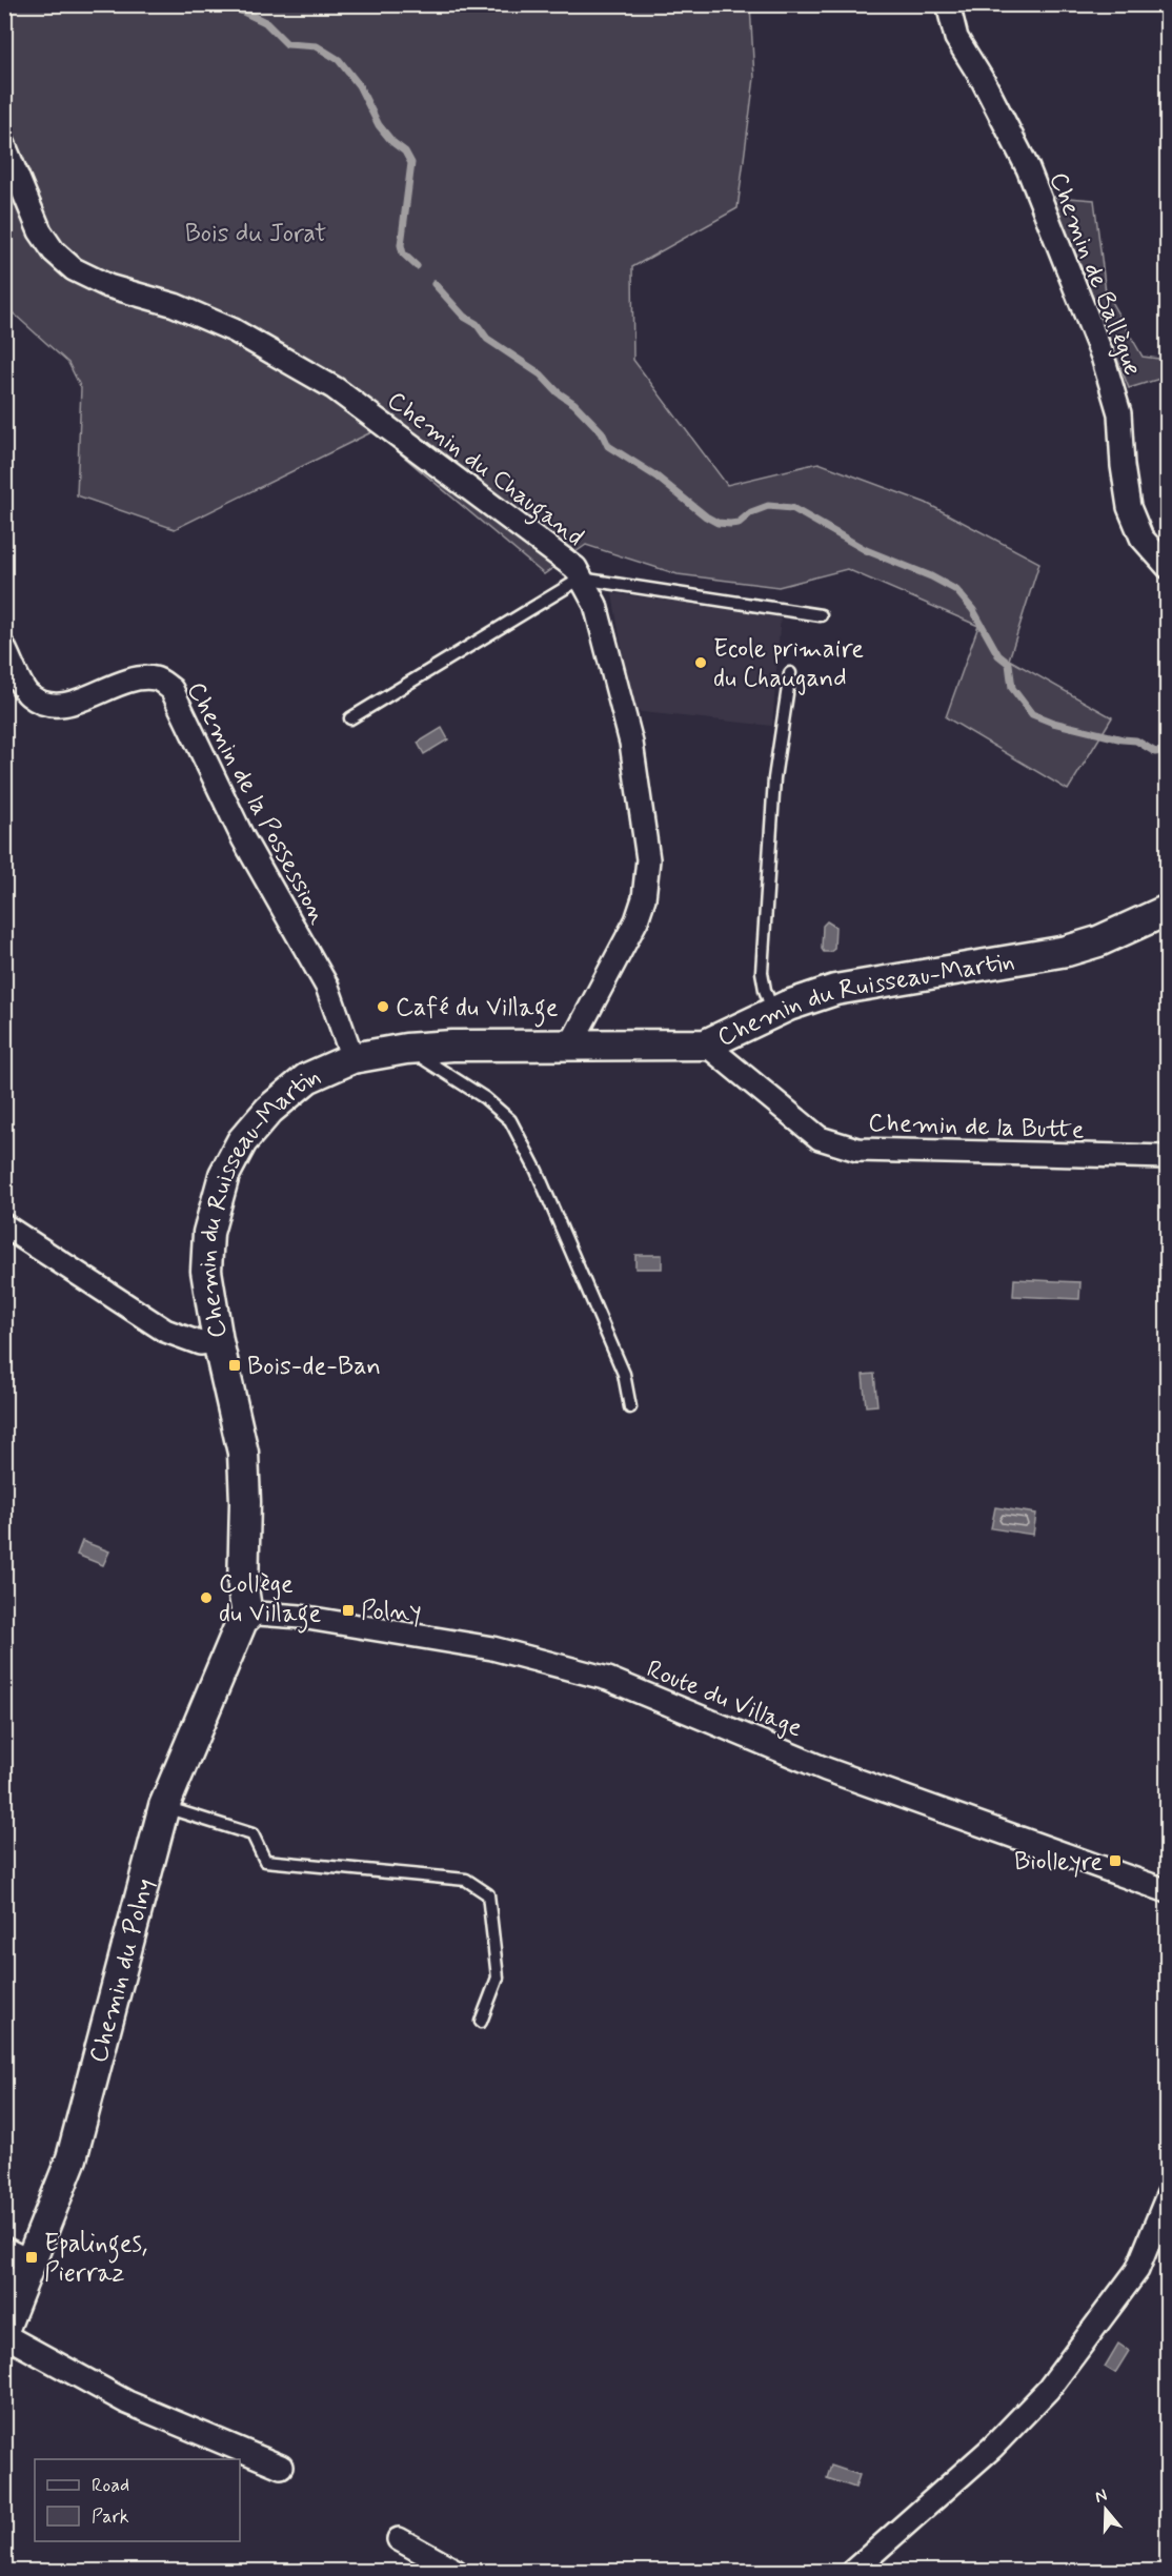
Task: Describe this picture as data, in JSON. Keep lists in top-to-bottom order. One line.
{"streets":{"street":["Chemin de Ballègue","Chemin du Chaugand","Chemin de la Possession","Chemin du Ruisseau-Martin","Chemin de la Butte","Route du Village","Chemin du Polny"]},"crossings":[["Chemin du Chaugand","Chemin du Ruisseau-Martin"],["Chemin de la Possession","Chemin du Ruisseau-Martin"],["Chemin du Ruisseau-Martin","Chemin de la Butte"],["Chemin du Ruisseau-Martin","Route du Village"],["Chemin du Ruisseau-Martin","Chemin du Polny"],["Route du Village","Chemin du Polny"]],"parks":["Bois du Jorat"],"places":{"other":["Ecole primaire du Chaugand","Café du Village","Collège du Village"],"transit":["Bois-de-Ban","Polny","Biolleyre","Epalinges, Pierraz"]},"legend":["Road","Park"],"north":"top"}
